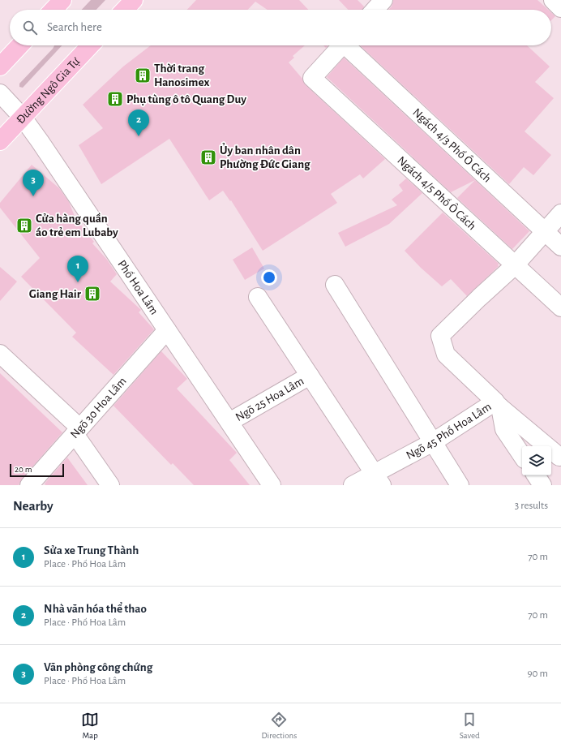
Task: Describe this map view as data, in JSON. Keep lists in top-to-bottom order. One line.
{"streets":{"main road":["Đường Ngô Gia Tự"],"street":["Ngách 4/3 Phố Ô Cách","Ngách 4/5 Phố Ô Cách","Phố Hoa Lâm","Ngõ 25 Hoa Lâm","Ngõ 30 Hoa Lâm","Ngõ 45 Phố Hoa Lâm"]},"crossings":[["Đường Ngô Gia Tự","Phố Hoa Lâm"],["Ngách 4/5 Phố Ô Cách","Ngõ 45 Phố Hoa Lâm"],["Phố Hoa Lâm","Ngõ 25 Hoa Lâm"],["Phố Hoa Lâm","Ngõ 30 Hoa Lâm"]],"places":{"building":["Thời trang Hanosimex","Phụ tùng ô tô Quang Duy","Ủy ban nhân dân Phường Đức Giang","Cửa hàng quần áo trẻ em Lubaby","Giang Hair"]},"scale_bar":"20 m","page":{"search":"Search here","pins":["2","3","1"],"scale":"20 m","heading":["Nearby","3 results"],"list":[{"mark":"1","name":"Sửa xe Trung Thành","note":"Place · Phố Hoa Lâm","value":"70 m"},{"mark":"2","name":"Nhà văn hóa thể thao","note":"Place · Phố Hoa Lâm","value":"70 m"},{"mark":"3","name":"Văn phòng công chứng","note":"Place · Phố Hoa Lâm","value":"90 m"}],"nav":["Map","Directions","Saved"]}}
